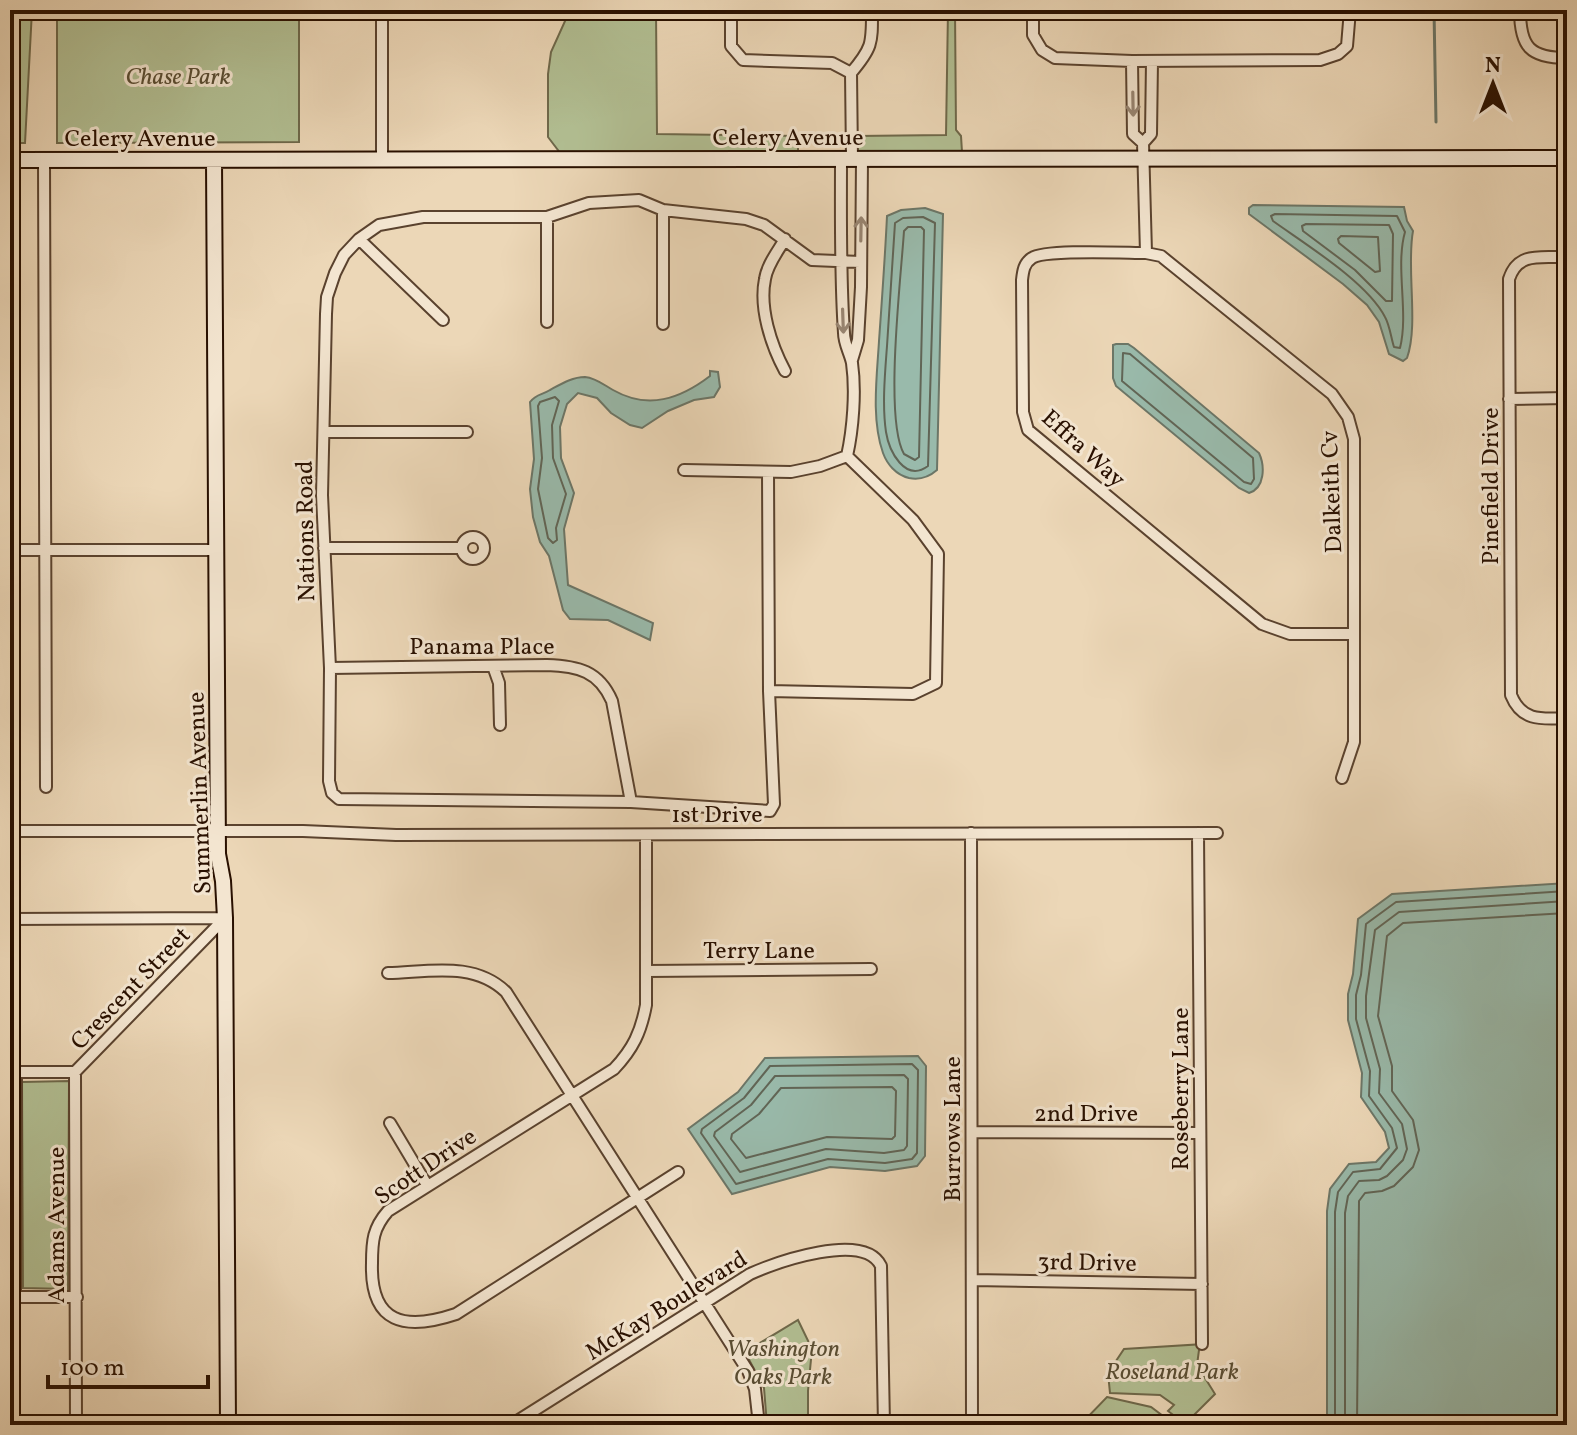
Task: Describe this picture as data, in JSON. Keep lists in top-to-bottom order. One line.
{"streets":{"main road":["Celery Avenue","Summerlin Avenue"],"street":["Effra Way","Pinefield Drive","Dalkeith Cv","Nations Road","Panama Place","1st Drive","Terry Lane","Crescent Street","Roseberry Lane","2nd Drive","Burrows Lane","Scott Drive","Adams Avenue","3rd Drive","McKay Boulevard"]},"crossings":[["Celery Avenue","Summerlin Avenue"],["Effra Way","Dalkeith Cv"],["Nations Road","Panama Place"],["Summerlin Avenue","1st Drive"],["Summerlin Avenue","Crescent Street"],["1st Drive","Roseberry Lane"],["1st Drive","Burrows Lane"],["1st Drive","Scott Drive"],["Terry Lane","Scott Drive"],["Crescent Street","Adams Avenue"],["Roseberry Lane","2nd Drive"],["Roseberry Lane","3rd Drive"],["2nd Drive","Burrows Lane"],["Burrows Lane","3rd Drive"]],"parks":["Chase Park","Washington Oaks Park","Roseland Park"],"scale_bar":"100 m","north":"top"}
